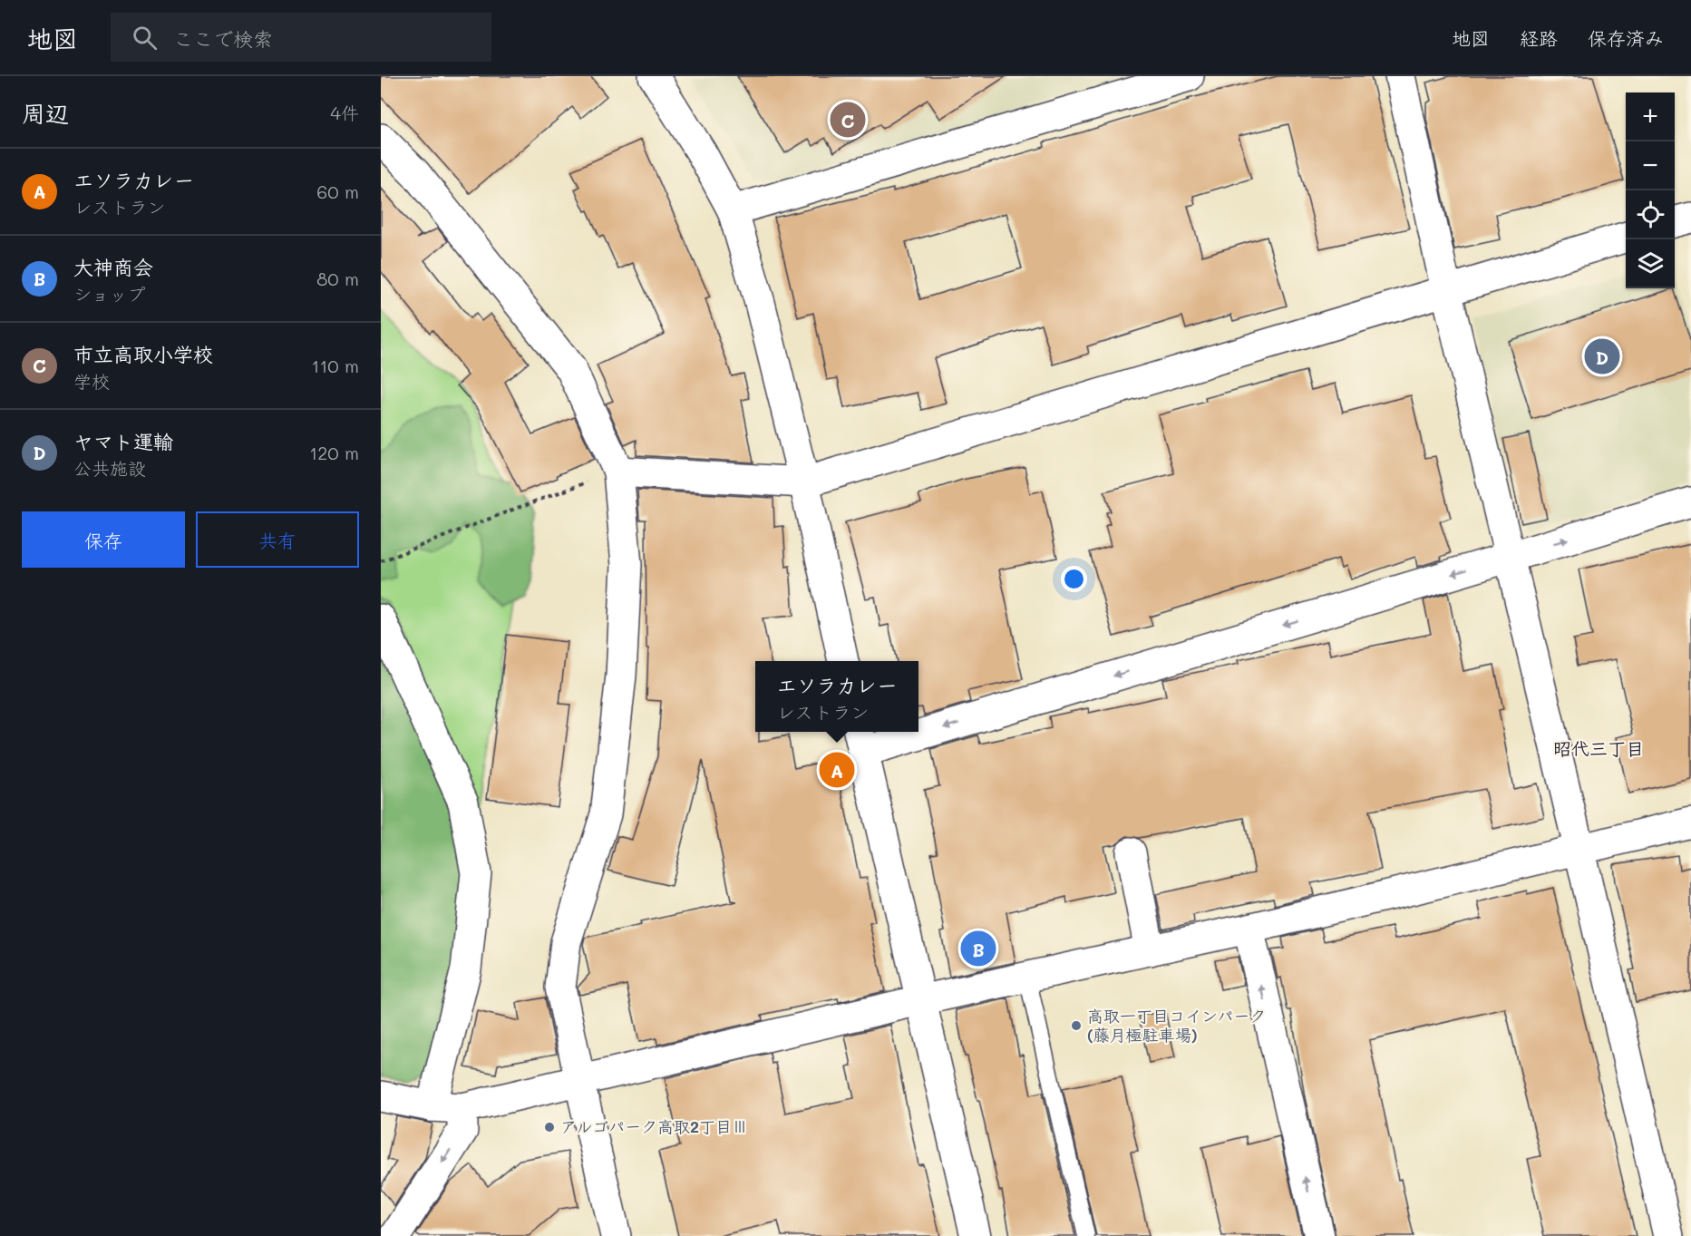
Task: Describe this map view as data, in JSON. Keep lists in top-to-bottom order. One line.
{"districts":["昭代三丁目"],"places":["高取一丁目コインパーク (藤月極駐車場)","アルゴパーク高取2丁目Ⅲ"],"page":{"header":"地図","search":"ここで検索","nav":["地図","経路","保存済み"],"heading":["周辺","4件"],"map_buttons":["+","−"],"pins":["C","D","A","B"],"list":[{"mark":"A","name":"エソラカレー","note":"レストラン","value":"60 m"},{"mark":"B","name":"大神商会","note":"ショップ","value":"80 m"},{"mark":"C","name":"市立高取小学校","note":"学校","value":"110 m"},{"mark":"D","name":"ヤマト運輸","note":"公共施設","value":"120 m"}],"buttons":["保存","共有"],"popup":["エソラカレー","レストラン"]}}
